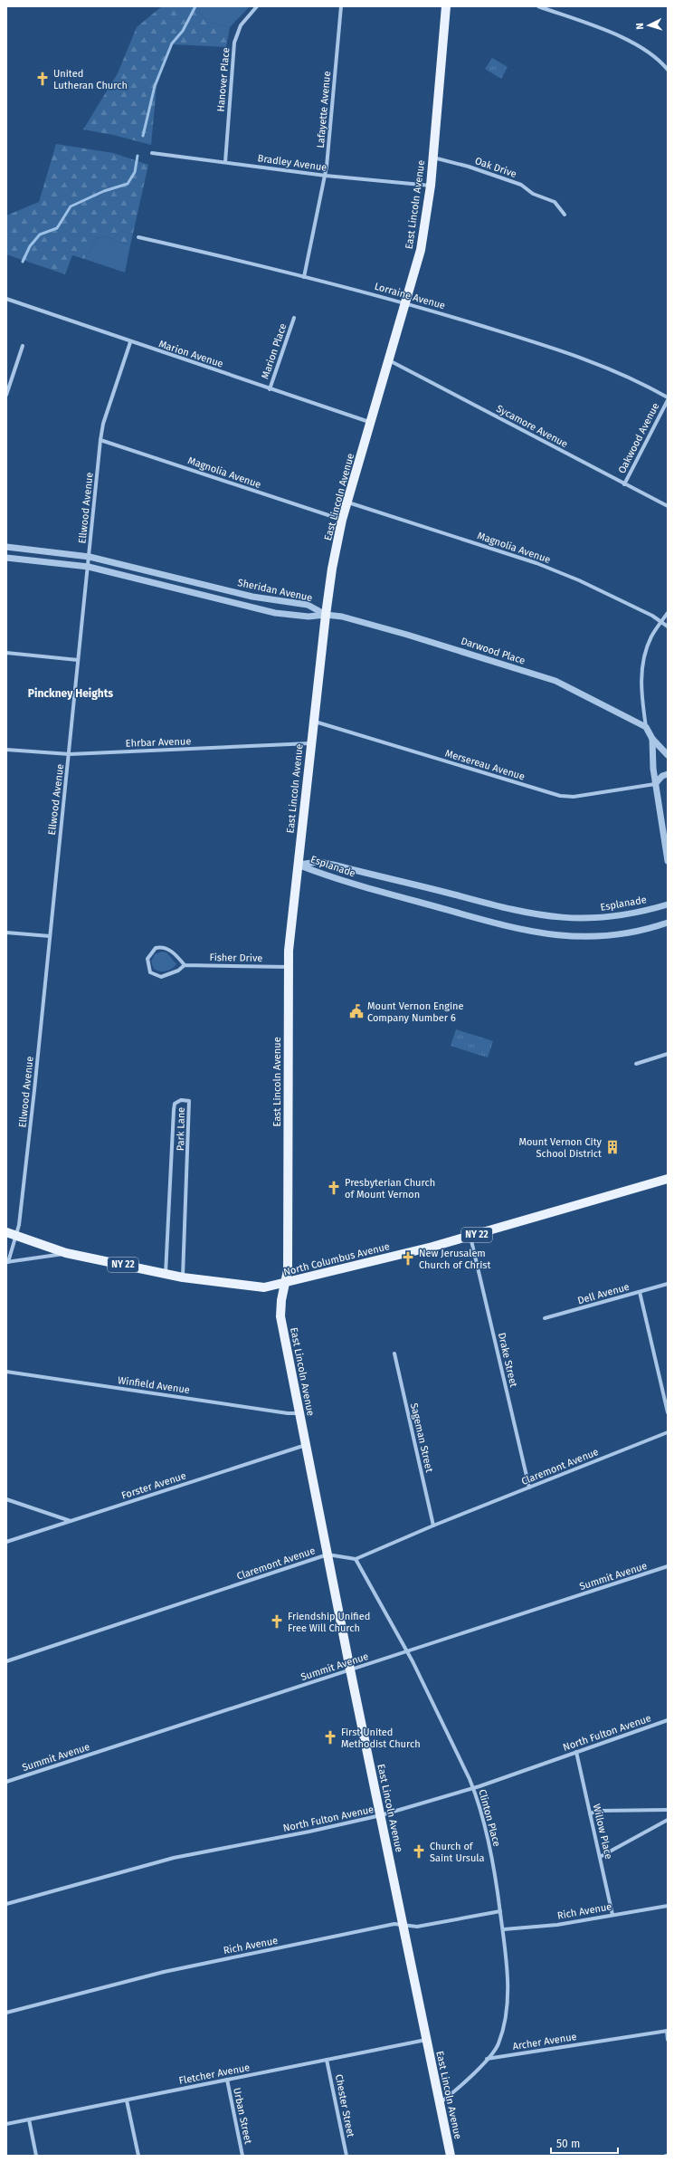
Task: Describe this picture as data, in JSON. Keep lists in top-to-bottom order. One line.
{"streets":{"main road":["East Lincoln Avenue","NY 22","North Columbus Avenue"],"street":["Hanover Place","Lafayette Avenue","Bradley Avenue","Oak Drive","Lorraine Avenue","Marion Place","Marion Avenue","Sycamore Avenue","Oakwood Avenue","Magnolia Avenue","Ellwood Avenue","Sheridan Avenue","Darwood Place","Ehrbar Avenue","Mersereau Avenue","Esplanade","Fisher Drive","Park Lane","Dell Avenue","Drake Street","Winfield Avenue","Sageman Street","Claremont Avenue","Forster Avenue","Summit Avenue","North Fulton Avenue","Clinton Place","Willow Place","Rich Avenue","Archer Avenue","Fletcher Avenue","Chester Street","Urban Street"]},"crossings":[["Hanover Place","Bradley Avenue"],["Lafayette Avenue","Bradley Avenue"],["Lafayette Avenue","Lorraine Avenue"],["Bradley Avenue","East Lincoln Avenue"],["Oak Drive","East Lincoln Avenue"],["East Lincoln Avenue","Lorraine Avenue"],["East Lincoln Avenue","Marion Avenue"],["East Lincoln Avenue","Sycamore Avenue"],["East Lincoln Avenue","Magnolia Avenue"],["East Lincoln Avenue","Sheridan Avenue"],["East Lincoln Avenue","Darwood Place"],["East Lincoln Avenue","Ehrbar Avenue"],["East Lincoln Avenue","Mersereau Avenue"],["East Lincoln Avenue","Esplanade"],["East Lincoln Avenue","Fisher Drive"],["East Lincoln Avenue","North Columbus Avenue"],["East Lincoln Avenue","Winfield Avenue"],["East Lincoln Avenue","Claremont Avenue"],["East Lincoln Avenue","Forster Avenue"],["East Lincoln Avenue","Summit Avenue"],["East Lincoln Avenue","North Fulton Avenue"],["East Lincoln Avenue","Rich Avenue"],["East Lincoln Avenue","Fletcher Avenue"],["Lorraine Avenue","Oakwood Avenue"],["Marion Place","Marion Avenue"],["Marion Avenue","Ellwood Avenue"],["Sycamore Avenue","Oakwood Avenue"],["Magnolia Avenue","Ellwood Avenue"],["Ellwood Avenue","Sheridan Avenue"],["Ellwood Avenue","Ehrbar Avenue"],["Ellwood Avenue","North Columbus Avenue"],["Sheridan Avenue","Darwood Place"],["Park Lane","North Columbus Avenue"],["North Columbus Avenue","Drake Street"],["Drake Street","Claremont Avenue"],["Sageman Street","Claremont Avenue"],["Claremont Avenue","Clinton Place"],["Summit Avenue","Clinton Place"],["North Fulton Avenue","Clinton Place"],["North Fulton Avenue","Willow Place"],["Clinton Place","Rich Avenue"],["Clinton Place","Archer Avenue"],["Willow Place","Rich Avenue"],["Fletcher Avenue","Chester Street"],["Fletcher Avenue","Urban Street"]],"districts":["Pinckney Heights"],"places":{"church":["United Lutheran Church","Presbyterian Church of Mount Vernon","New Jerusalem Church of Christ","Friendship Unified Free Will Church","First United Methodist Church","Church of Saint Ursula"],"public building":["Mount Vernon Engine Company Number 6"],"building":["Mount Vernon City School District"]},"scale_bar":"50 m","north":"left"}
